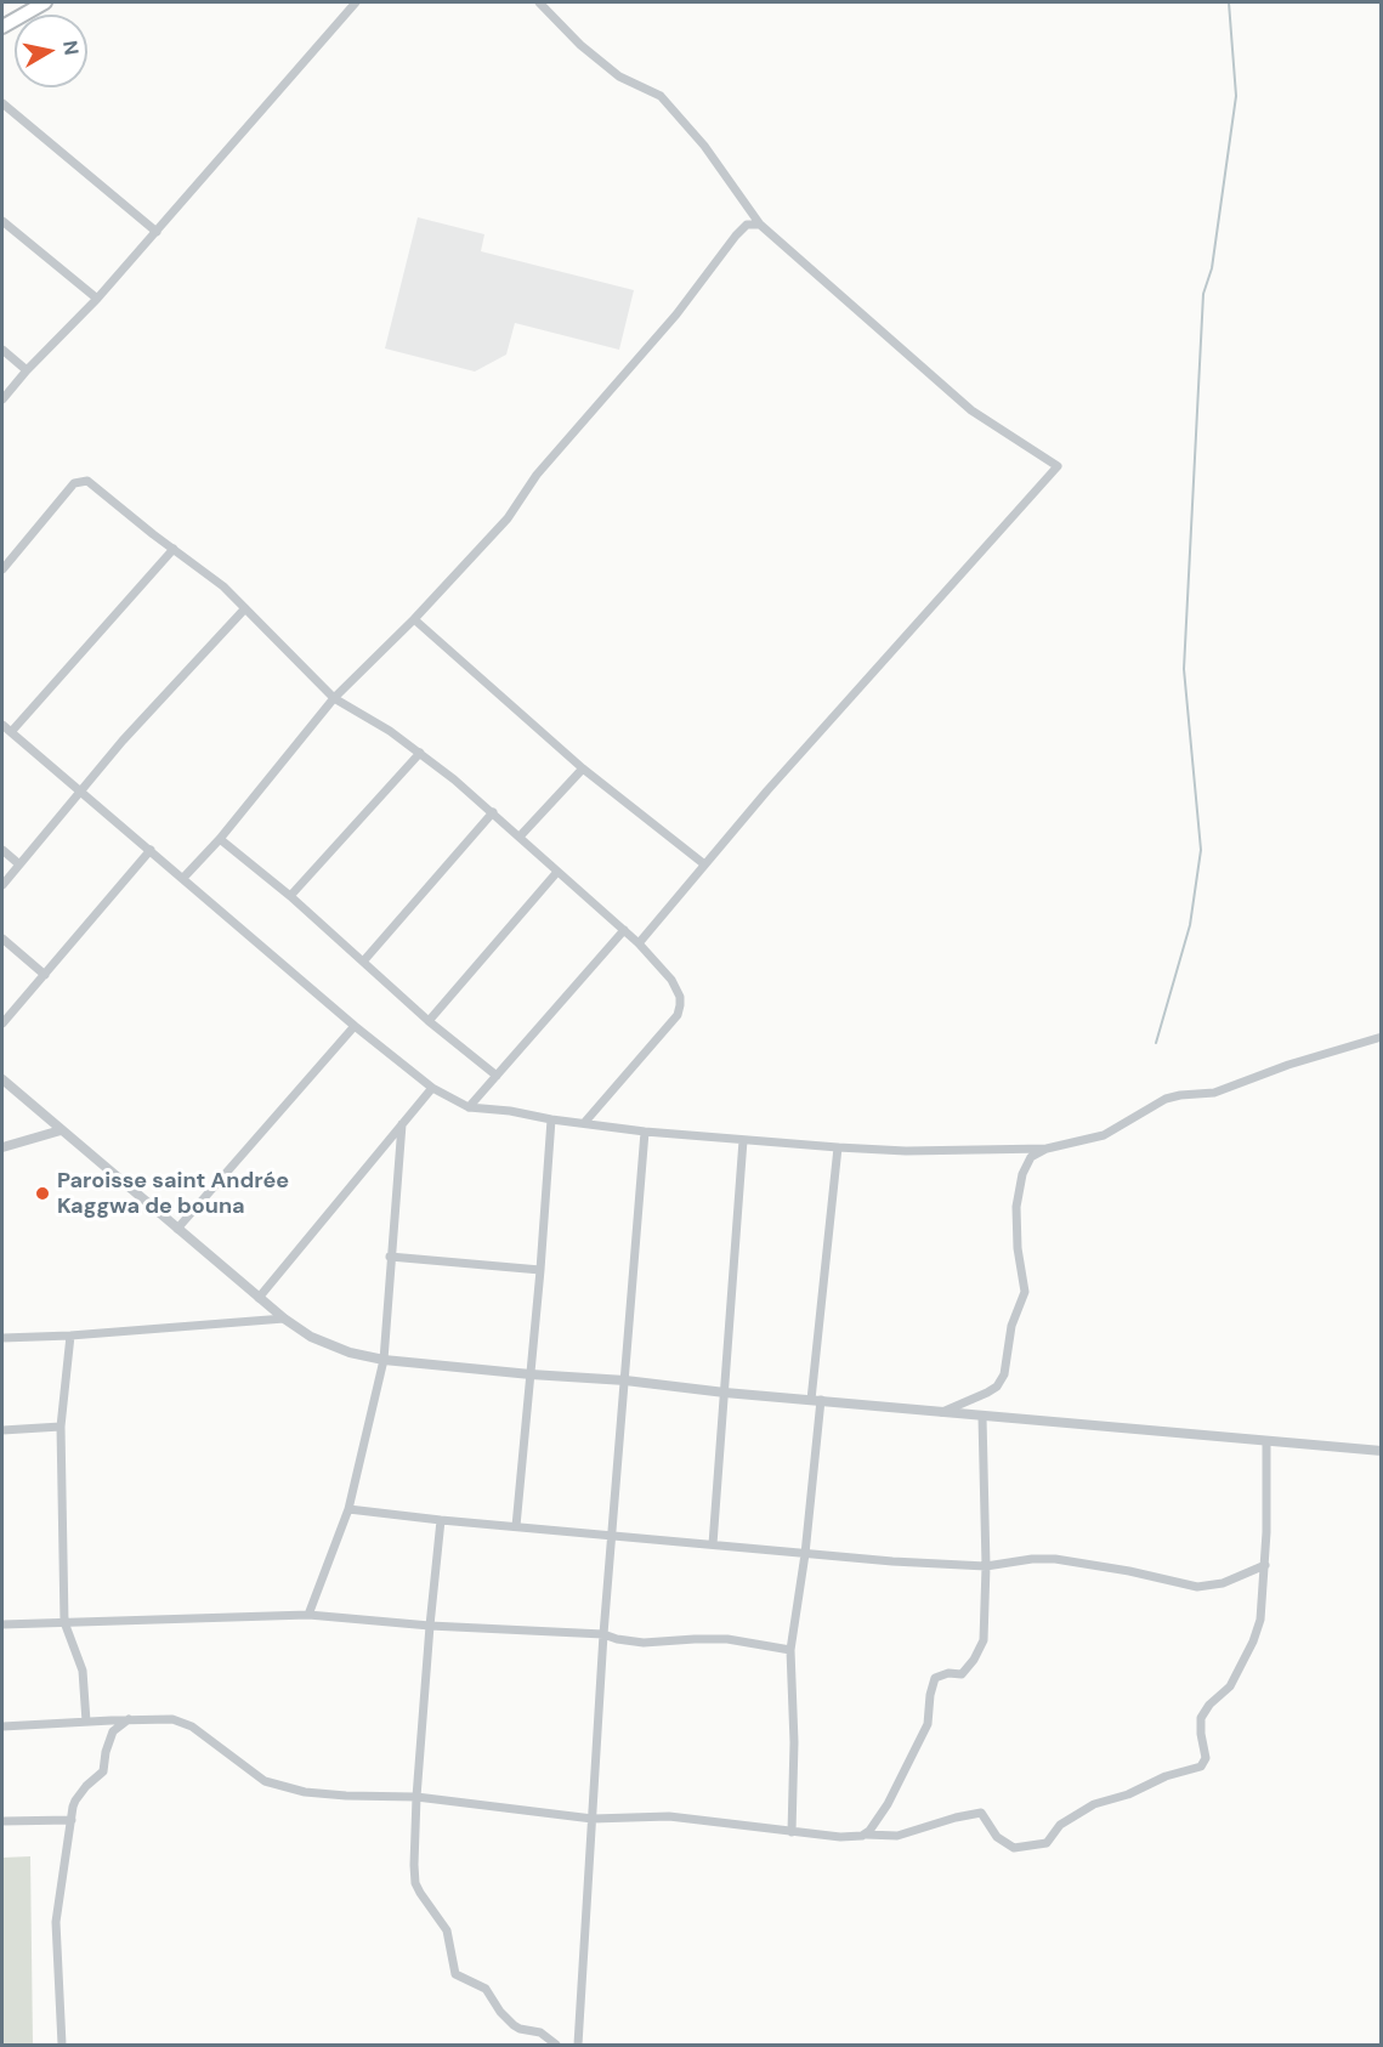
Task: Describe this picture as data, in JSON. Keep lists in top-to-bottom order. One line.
{"places":["Paroisse saint Andrée Kaggwa de bouna"],"north":"right"}
